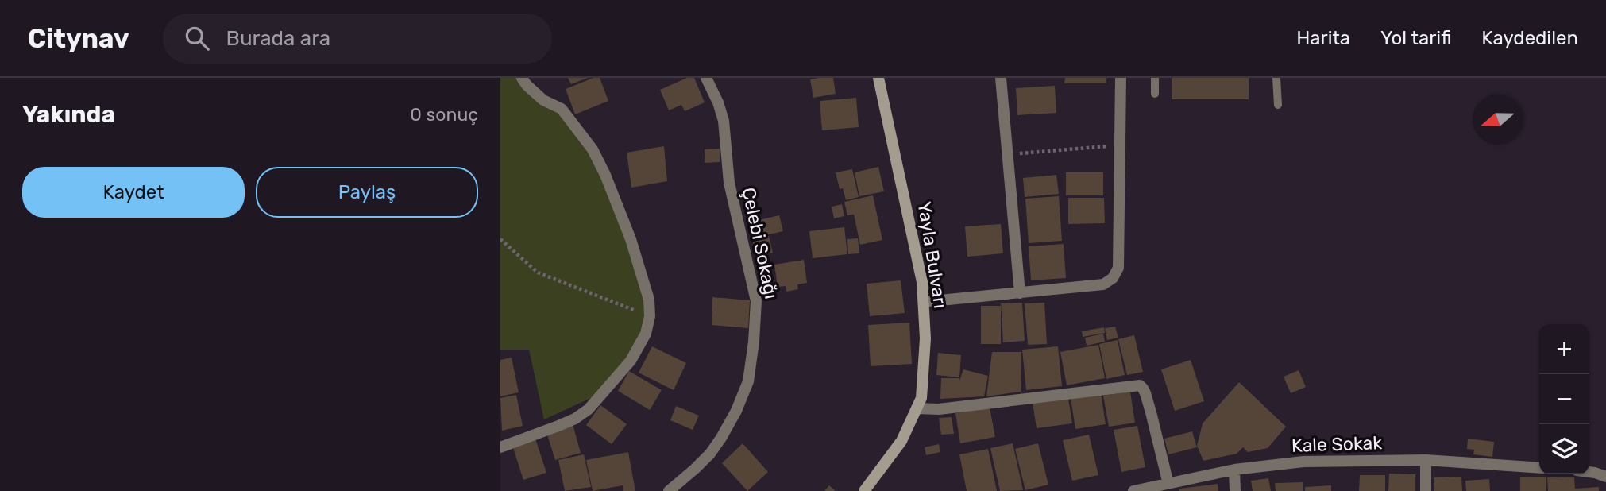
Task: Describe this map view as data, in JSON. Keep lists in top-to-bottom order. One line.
{"streets":{"main road":["Yayla Bulvarı"],"street":["Çelebi Sokağı","Kale Sokak"]},"north":"left","page":{"header":"Citynav","search":"Burada ara","nav":["Harita","Yol tarifi","Kaydedilen"],"heading":["Yakında","0 sonuç"],"buttons":["Kaydet","Paylaş"],"map_buttons":["+","−"]}}
